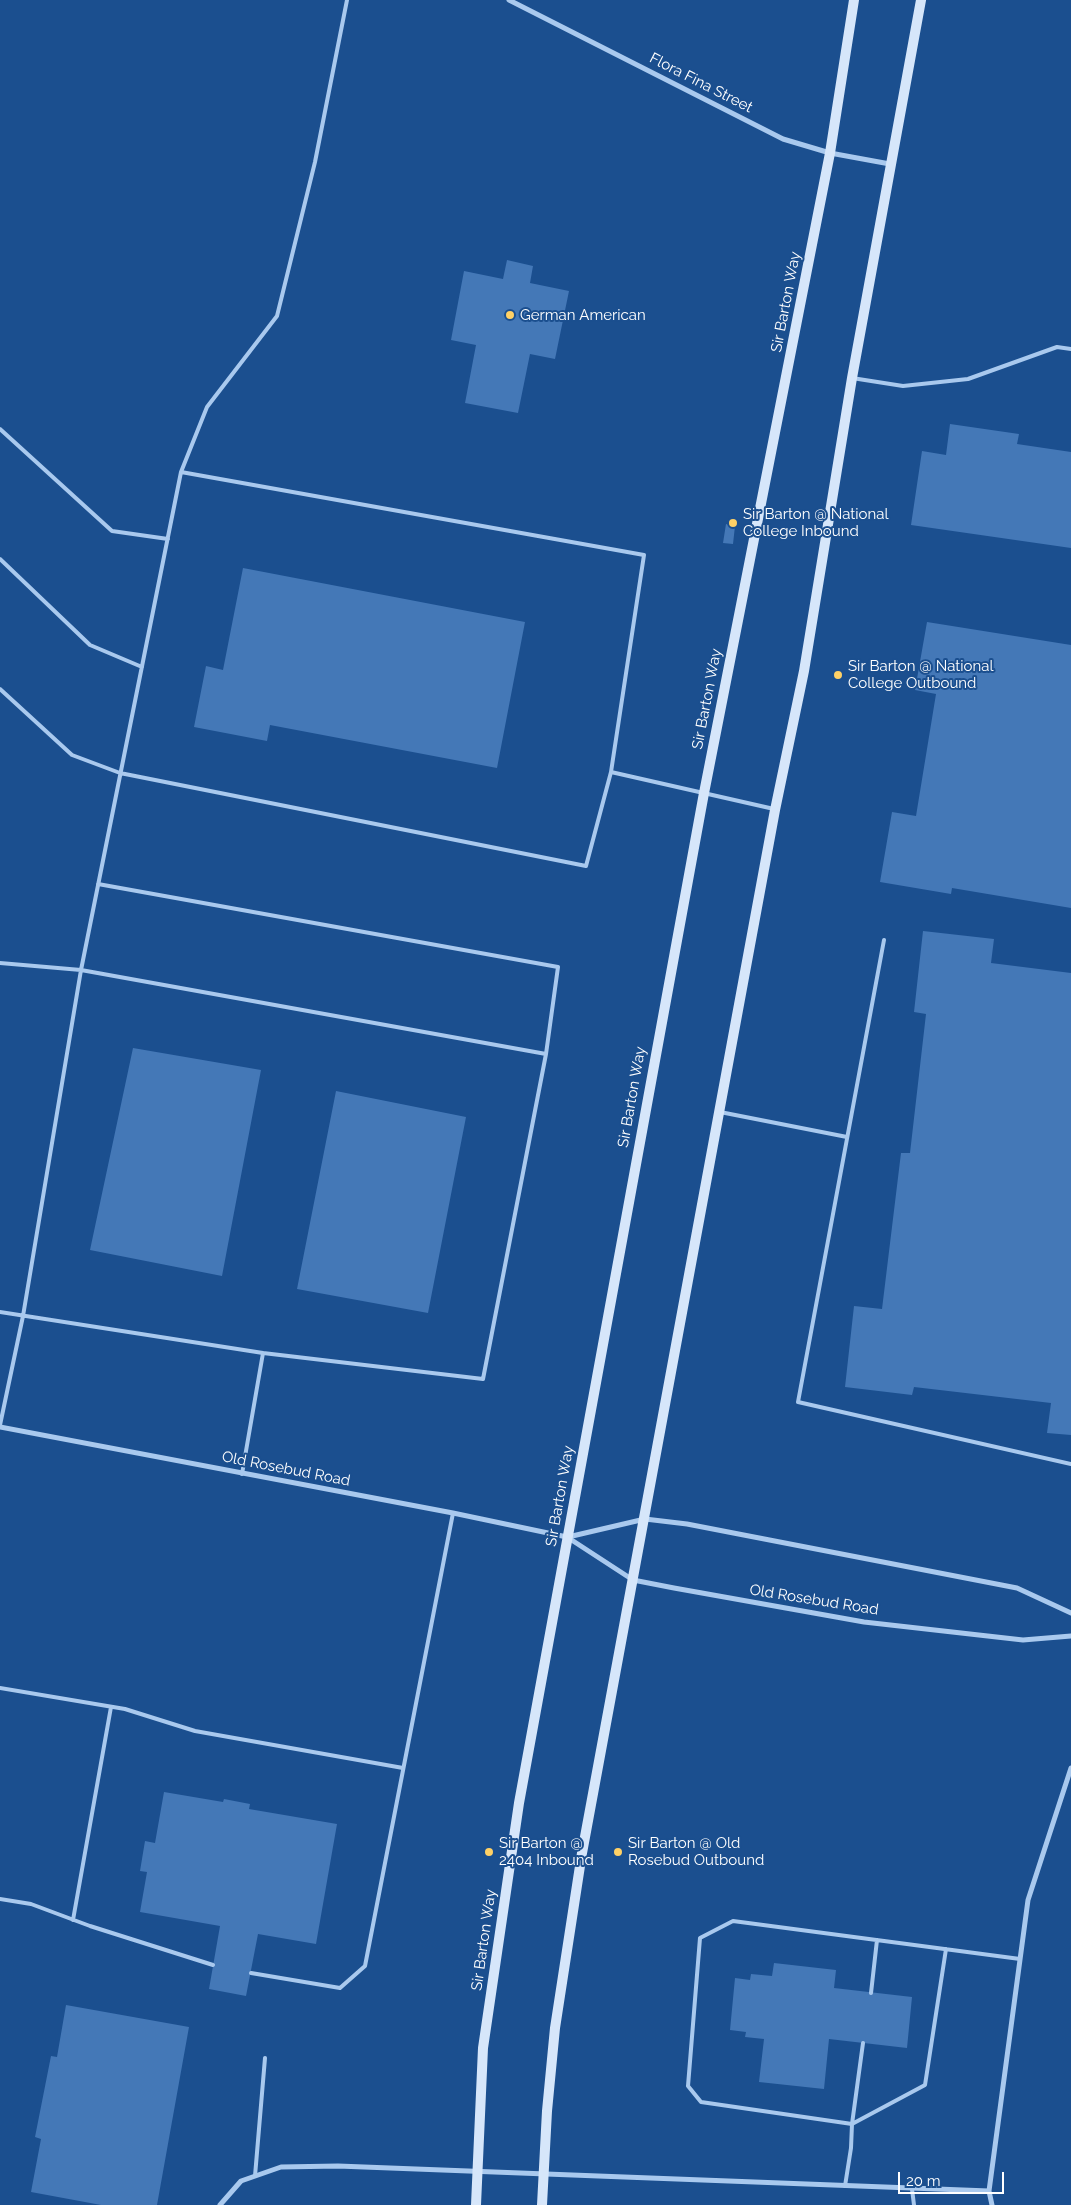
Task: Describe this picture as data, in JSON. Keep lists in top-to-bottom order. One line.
{"streets":{"main road":["Sir Barton Way"],"street":["Flora Fina Street","Old Rosebud Road"]},"crossings":[["Flora Fina Street","Sir Barton Way"],["Sir Barton Way","Old Rosebud Road"]],"places":["German American","Sir Barton @ National College Inbound","Sir Barton @ National College Outbound","Sir Barton @ 2404 Inbound","Sir Barton @ Old Rosebud Outbound"],"scale_bar":"20 m"}
